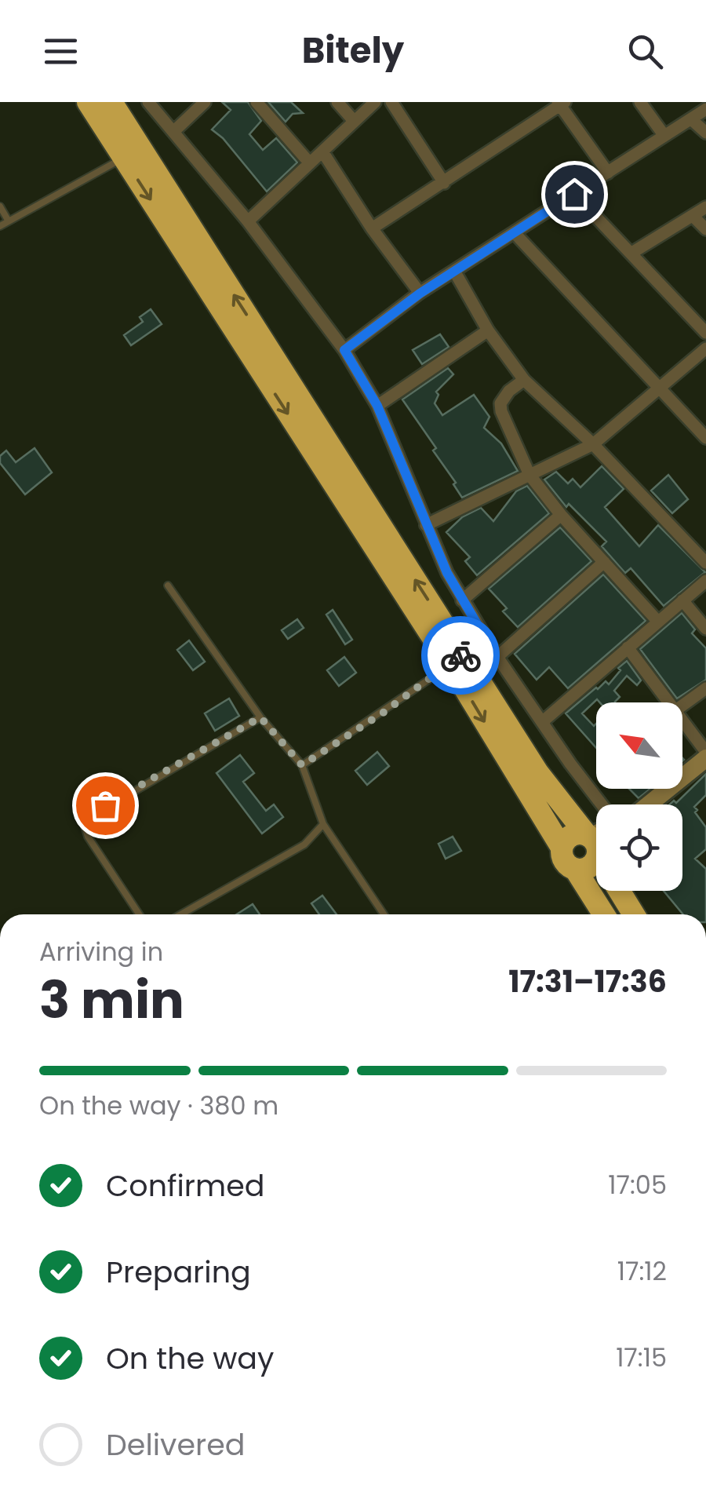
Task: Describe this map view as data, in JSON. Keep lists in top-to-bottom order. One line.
{"north":"top left","page":{"header":"Bitely","heading":["3 min","Arriving in","17:31–17:36"],"bar":"On the way · 380 m","list":[["Confirmed","17:05"],["Preparing","17:12"],["On the way","17:15"],"Delivered"]}}
